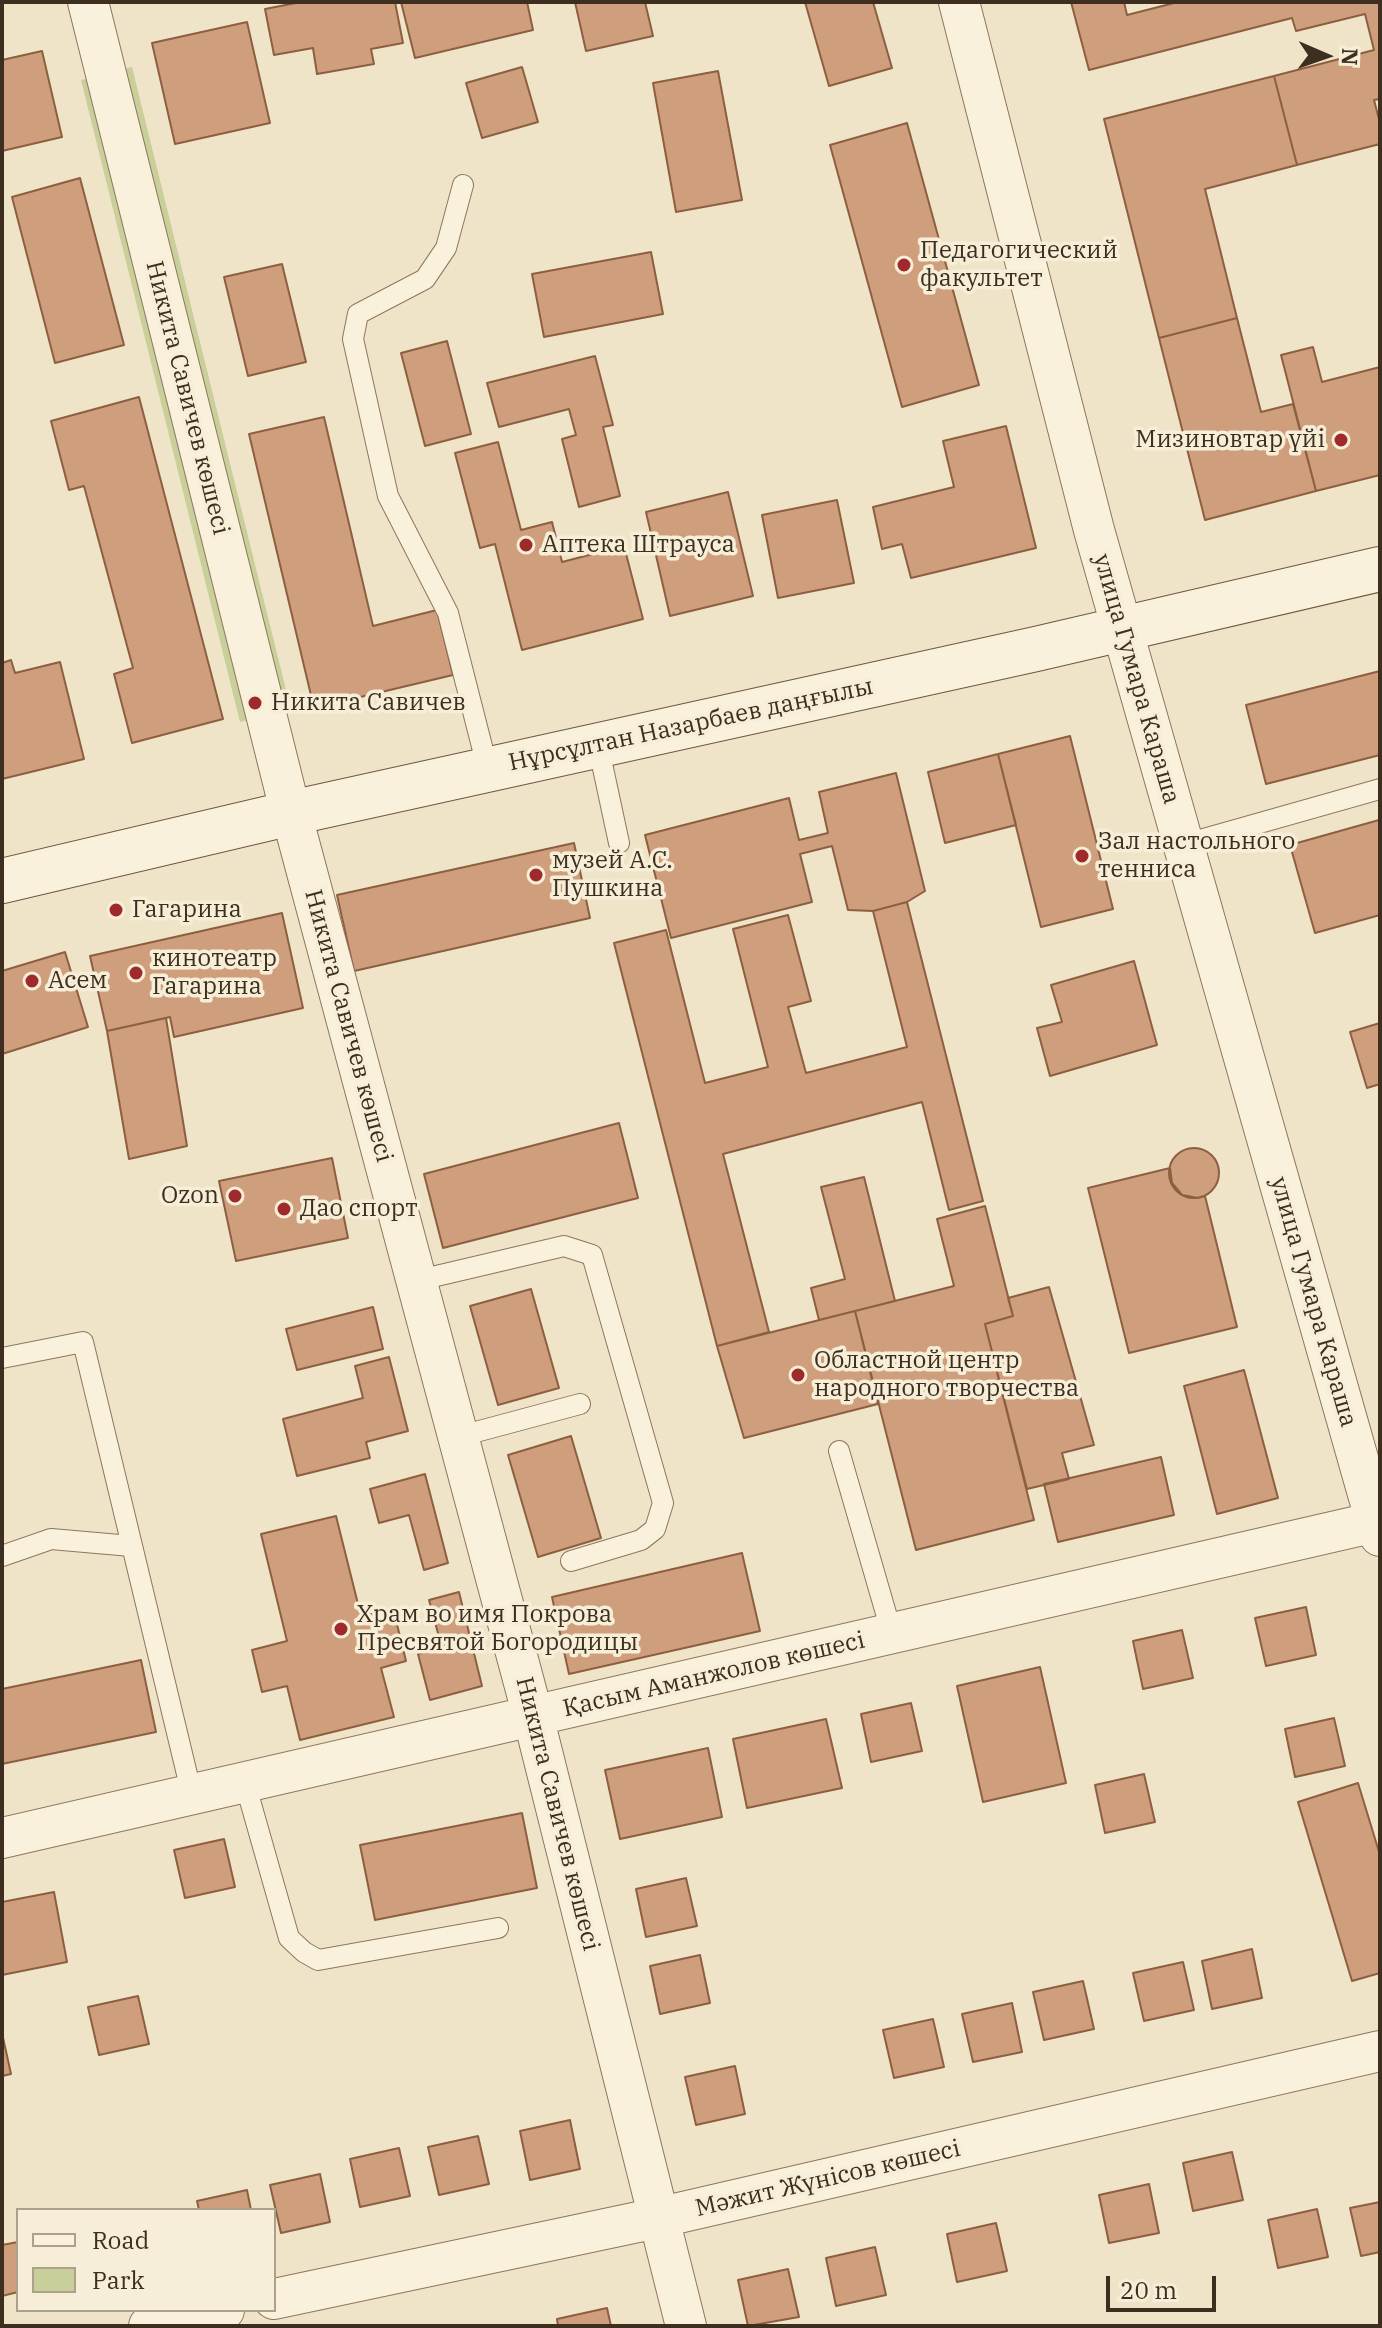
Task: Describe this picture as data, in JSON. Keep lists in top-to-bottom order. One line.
{"streets":{"main road":["Нұрсұлтан Назарбаев даңғылы"],"street":["Никита Савичев көшесі","улица Гумара Караша","Қасым Аманжолов көшесі","Мәжит Жүнісов көшесі"]},"crossings":[["Никита Савичев көшесі","Нұрсұлтан Назарбаев даңғылы"],["Никита Савичев көшесі","Қасым Аманжолов көшесі"],["Никита Савичев көшесі","Мәжит Жүнісов көшесі"],["улица Гумара Караша","Нұрсұлтан Назарбаев даңғылы"],["улица Гумара Караша","Қасым Аманжолов көшесі"]],"places":["Педагогический факультет","Мизиновтар үйі","Аптека Штрауса","Никита Савичев","Зал настольного тенниса","музей А.С. Пушкина","Гагарина","кинотеатр Гагарина","Асем","Ozon","Дао спорт","Областной центр народного творчества","Храм во имя Покрова Пресвятой Богородицы"],"legend":["Road","Park"],"scale_bar":"20 m","north":"right"}
